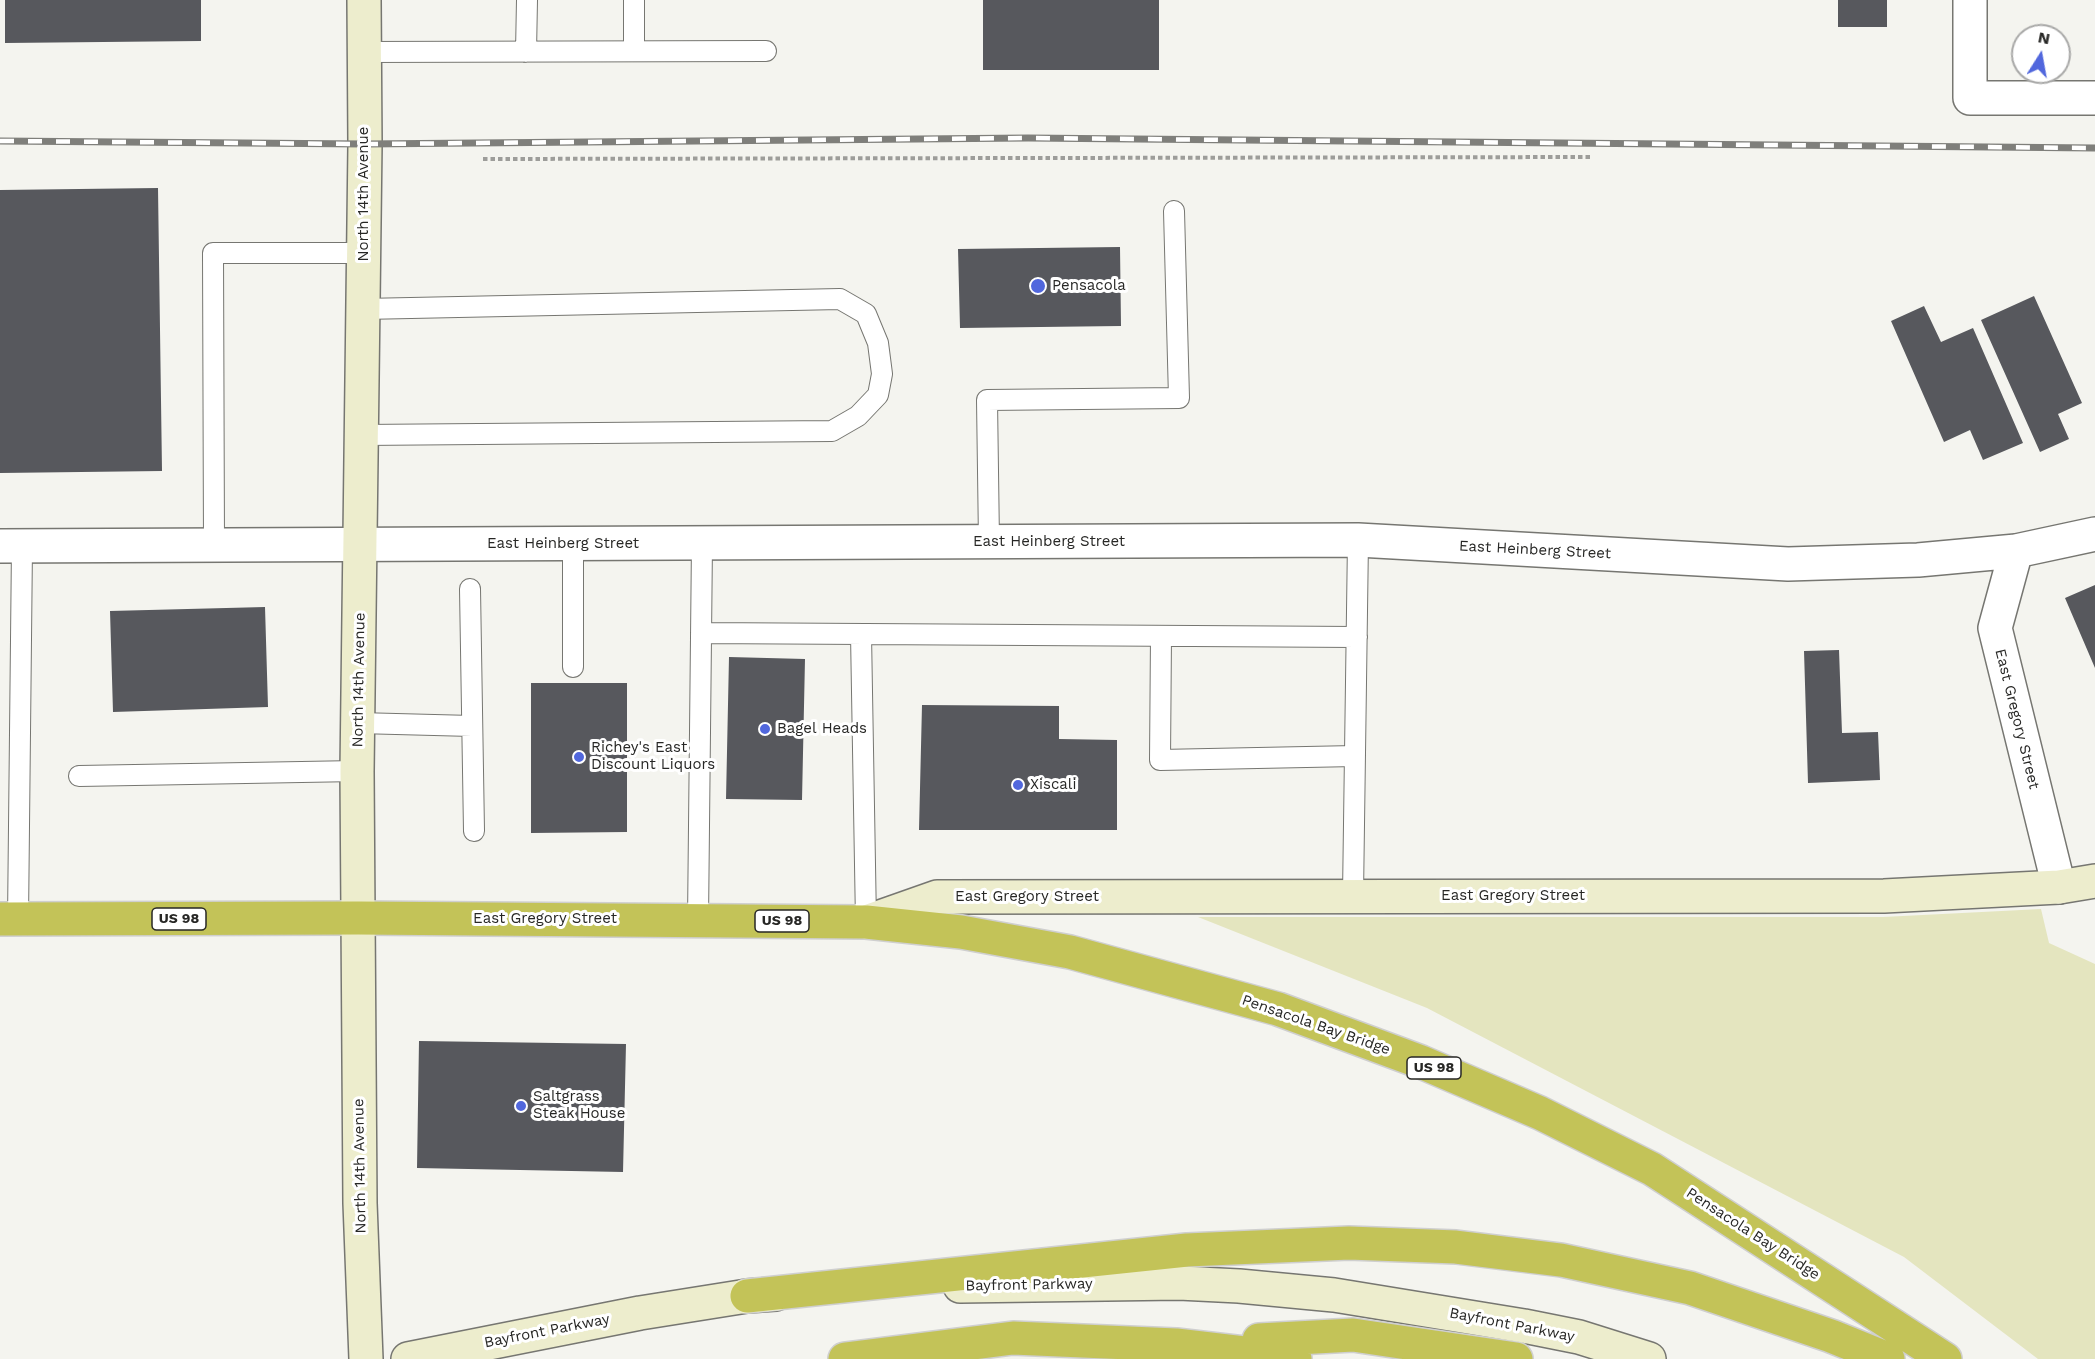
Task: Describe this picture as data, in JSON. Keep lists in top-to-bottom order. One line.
{"streets":{"highway":["East Gregory Street","US 98","Pensacola Bay Bridge"],"street":["North 14th Avenue","East Heinberg Street","Bayfront Parkway"]},"crossings":[["North 14th Avenue","East Heinberg Street"],["North 14th Avenue","East Gregory Street"],["East Heinberg Street","East Gregory Street"],["East Gregory Street","Pensacola Bay Bridge"]],"places":["Pensacola","Bagel Heads","Richey's East Discount Liquors","Xiscali","Saltgrass Steak House"],"north":"top"}
